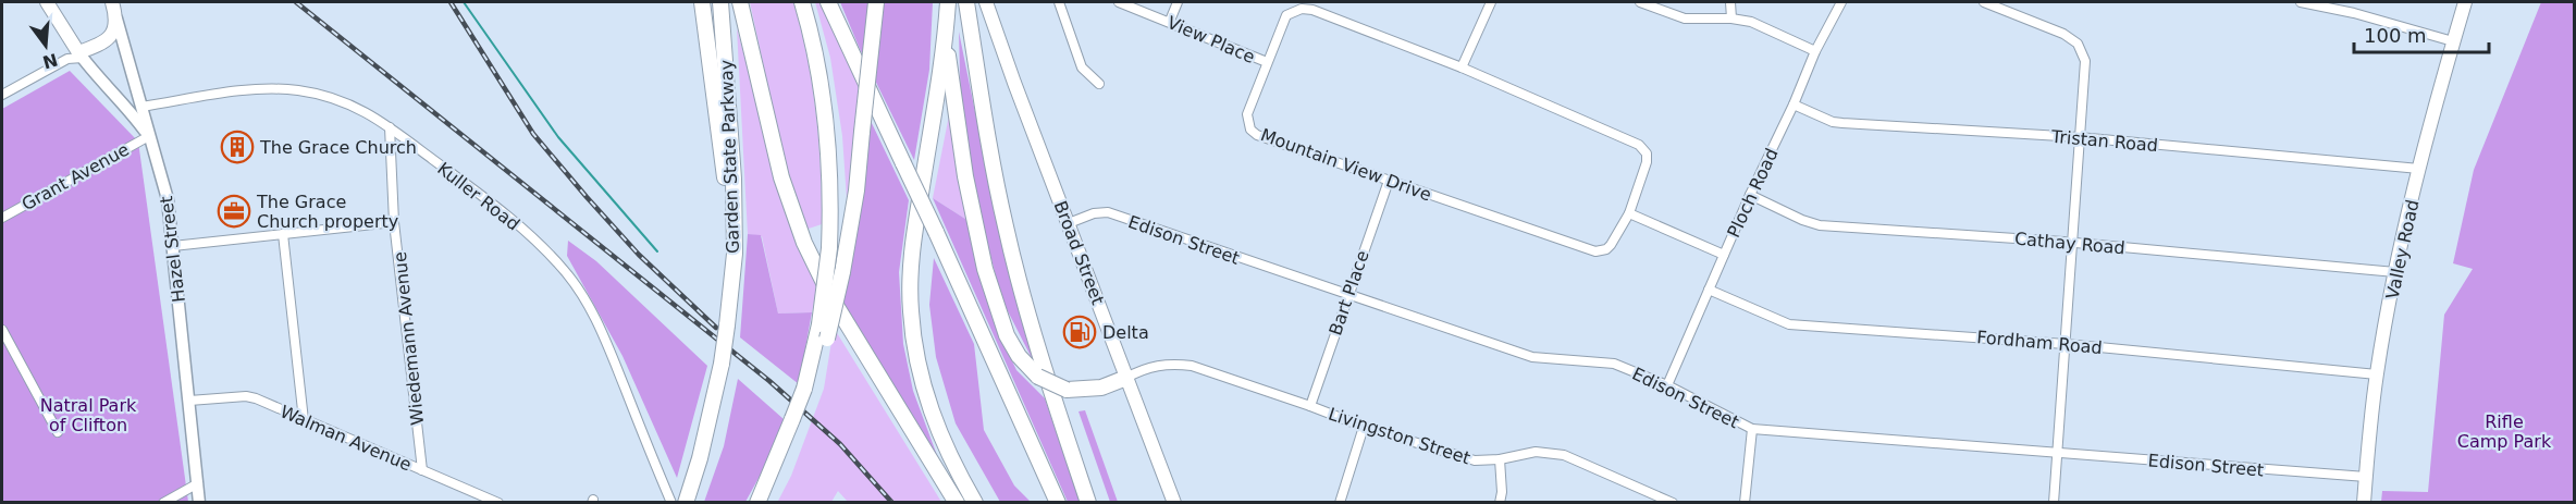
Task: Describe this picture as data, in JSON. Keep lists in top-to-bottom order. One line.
{"streets":{"highway":["Garden State Parkway"],"main road":["Hazel Street","Valley Road","Broad Street"],"street":["View Place","Tristan Road","Mountain View Drive","Grant Avenue","Ploch Road","Kuller Road","Edison Street","Cathay Road","Bart Place","Wiedemann Avenue","Fordham Road","Livingston Street","Walman Avenue"]},"crossings":[["View Place","Mountain View Drive"],["Tristan Road","Ploch Road"],["Tristan Road","Valley Road"],["Mountain View Drive","Bart Place"],["Grant Avenue","Hazel Street"],["Ploch Road","Edison Street"],["Ploch Road","Cathay Road"],["Ploch Road","Fordham Road"],["Kuller Road","Hazel Street"],["Kuller Road","Wiedemann Avenue"],["Edison Street","Valley Road"],["Edison Street","Broad Street"],["Edison Street","Bart Place"],["Cathay Road","Valley Road"],["Hazel Street","Walman Avenue"],["Valley Road","Fordham Road"],["Broad Street","Livingston Street"],["Bart Place","Livingston Street"],["Wiedemann Avenue","Walman Avenue"]],"parks":["Natral Park of Clifton","Rifle Camp Park"],"places":{"building":["The Grace Church"],"office":["The Grace Church property"],"fuel station":["Delta"]},"scale_bar":"100 m","north":"bottom"}
